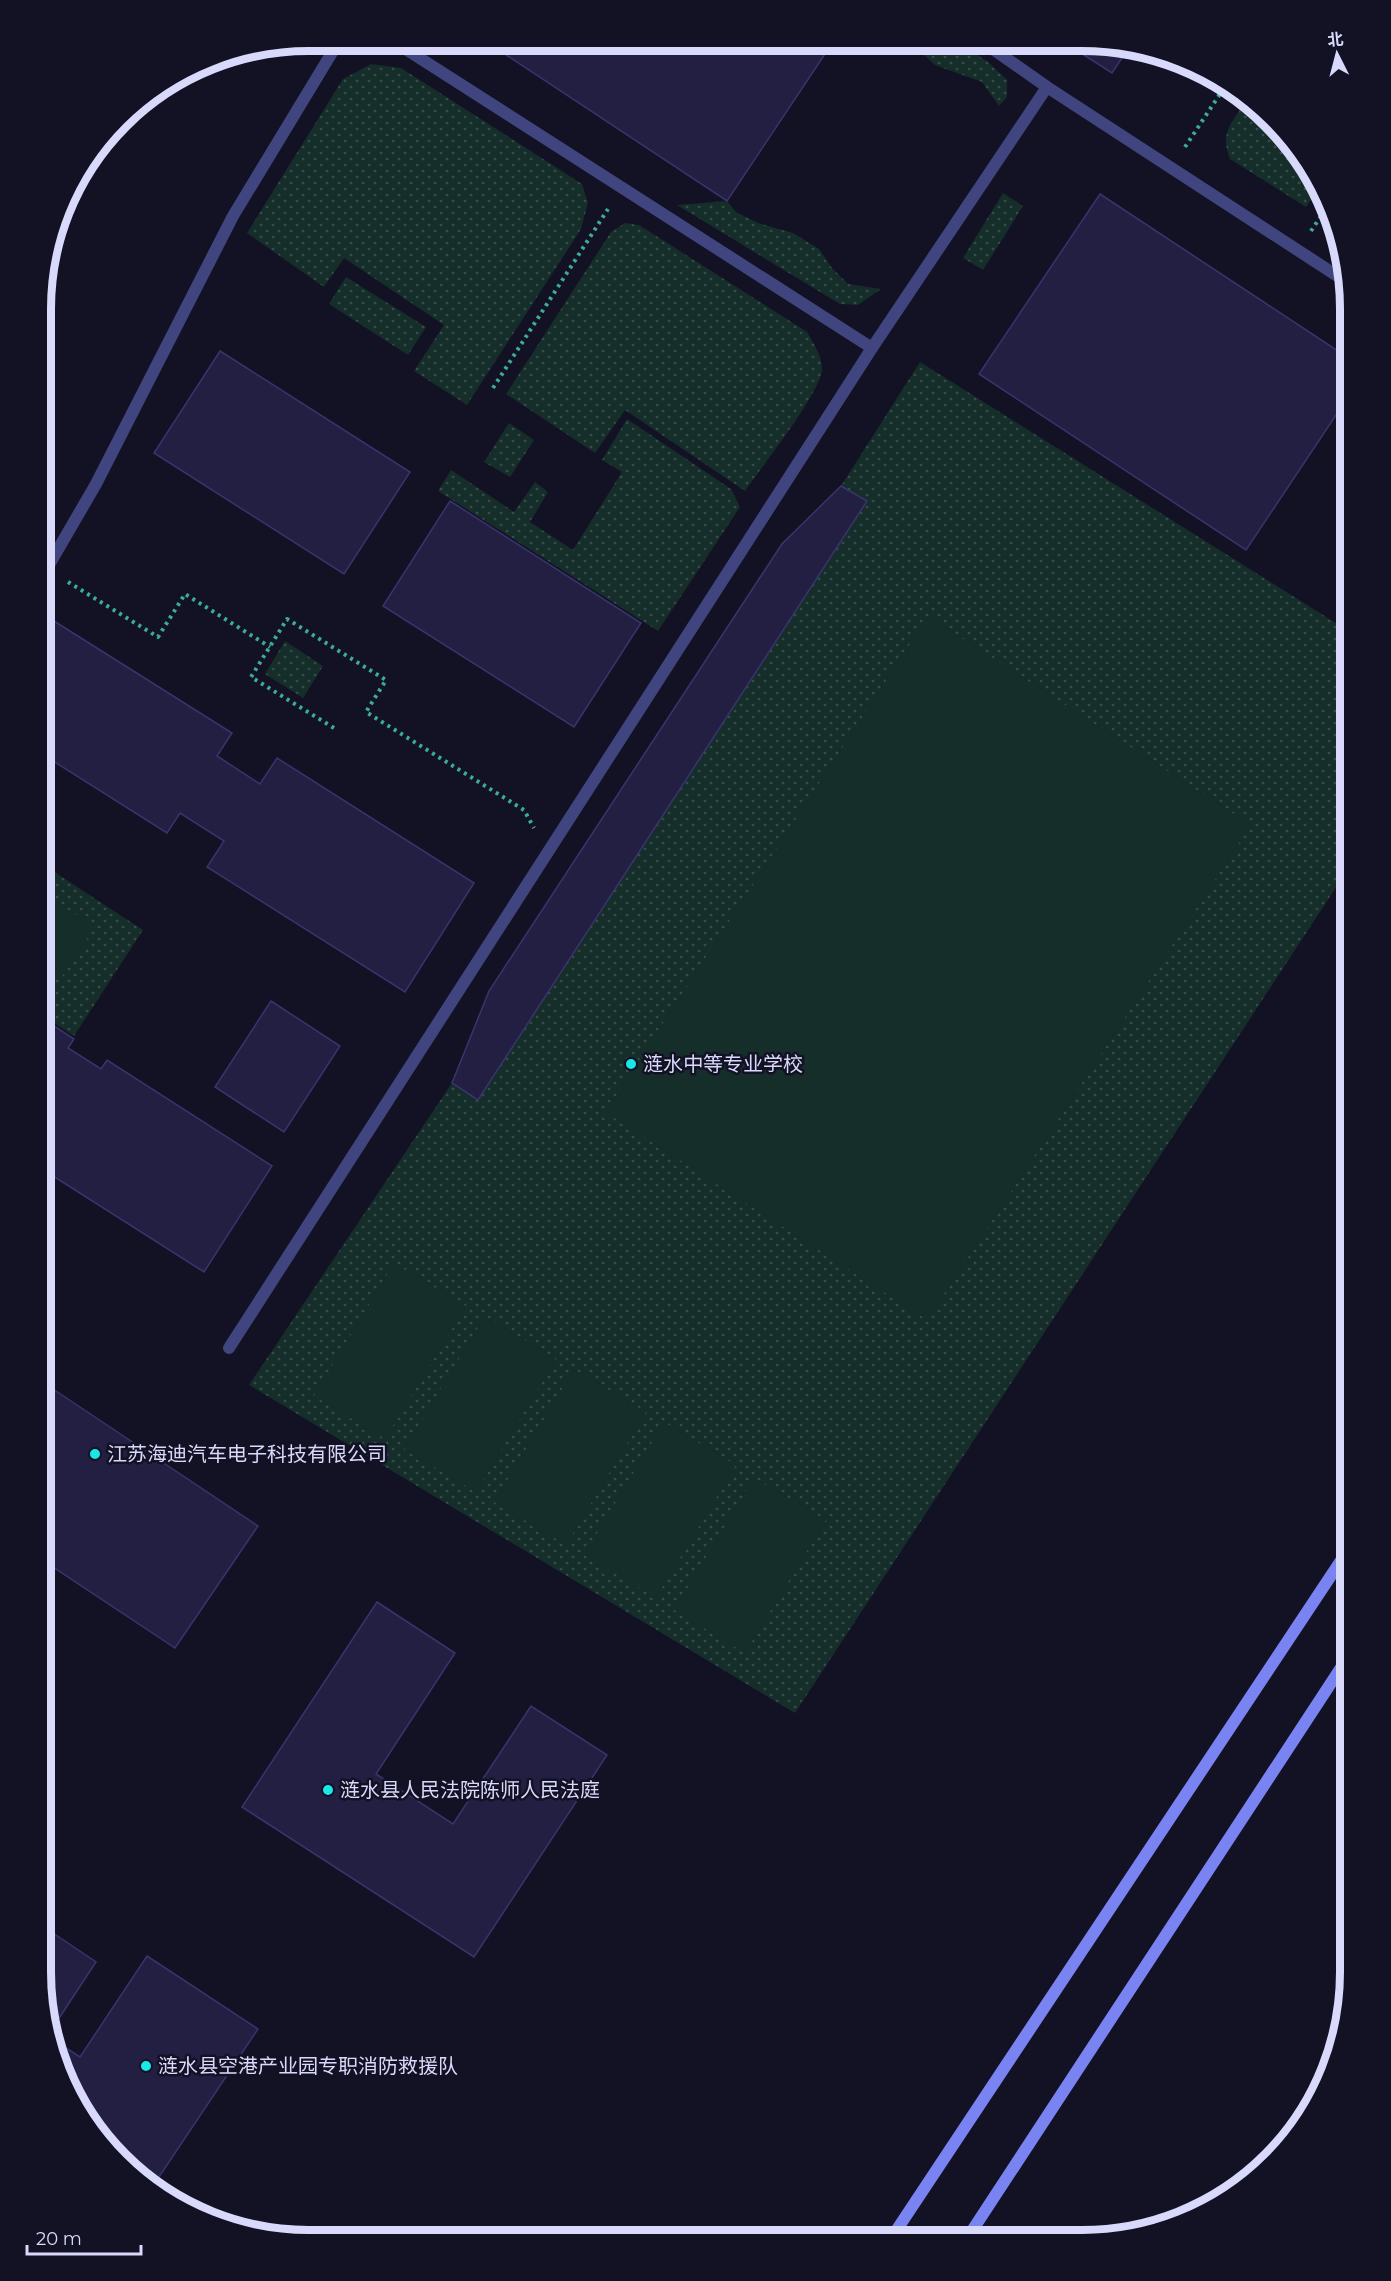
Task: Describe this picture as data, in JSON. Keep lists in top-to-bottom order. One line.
{"places":["涟水中等专业学校","江苏海迪汽车电子科技有限公司","涟水县人民法院陈师人民法庭","涟水县空港产业园专职消防救援队"],"scale_bar":"20 m","north":"top"}
